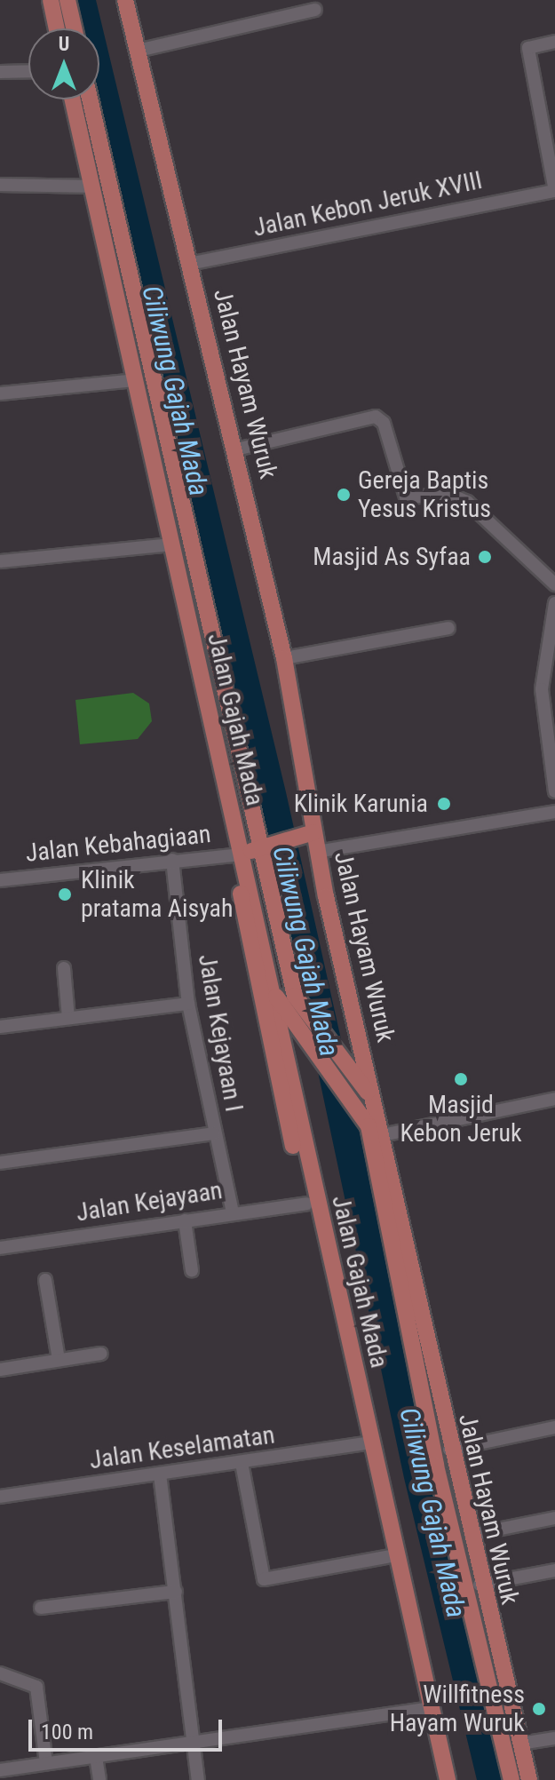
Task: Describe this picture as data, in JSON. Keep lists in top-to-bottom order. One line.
{"streets":{"main road":["Jalan Hayam Wuruk","Jalan Gajah Mada"],"street":["Jalan Kebon Jeruk XVIII","Jalan Kebahagiaan","Jalan Kejayaan I","Jalan Kejayaan","Jalan Keselamatan"]},"crossings":[["Jalan Kebon Jeruk XVIII","Jalan Hayam Wuruk"],["Jalan Hayam Wuruk","Jalan Gajah Mada"],["Jalan Gajah Mada","Jalan Kebahagiaan"],["Jalan Gajah Mada","Jalan Keselamatan"],["Jalan Kebahagiaan","Jalan Kejayaan I"],["Jalan Kejayaan I","Jalan Kejayaan"]],"water":["Ciliwung Gajah Mada"],"places":["Gereja Baptis Yesus Kristus","Masjid As Syfaa","Klinik Karunia","Klinik pratama Aisyah","Masjid Kebon Jeruk","Willfitness Hayam Wuruk"],"scale_bar":"100 m","north":"top"}
